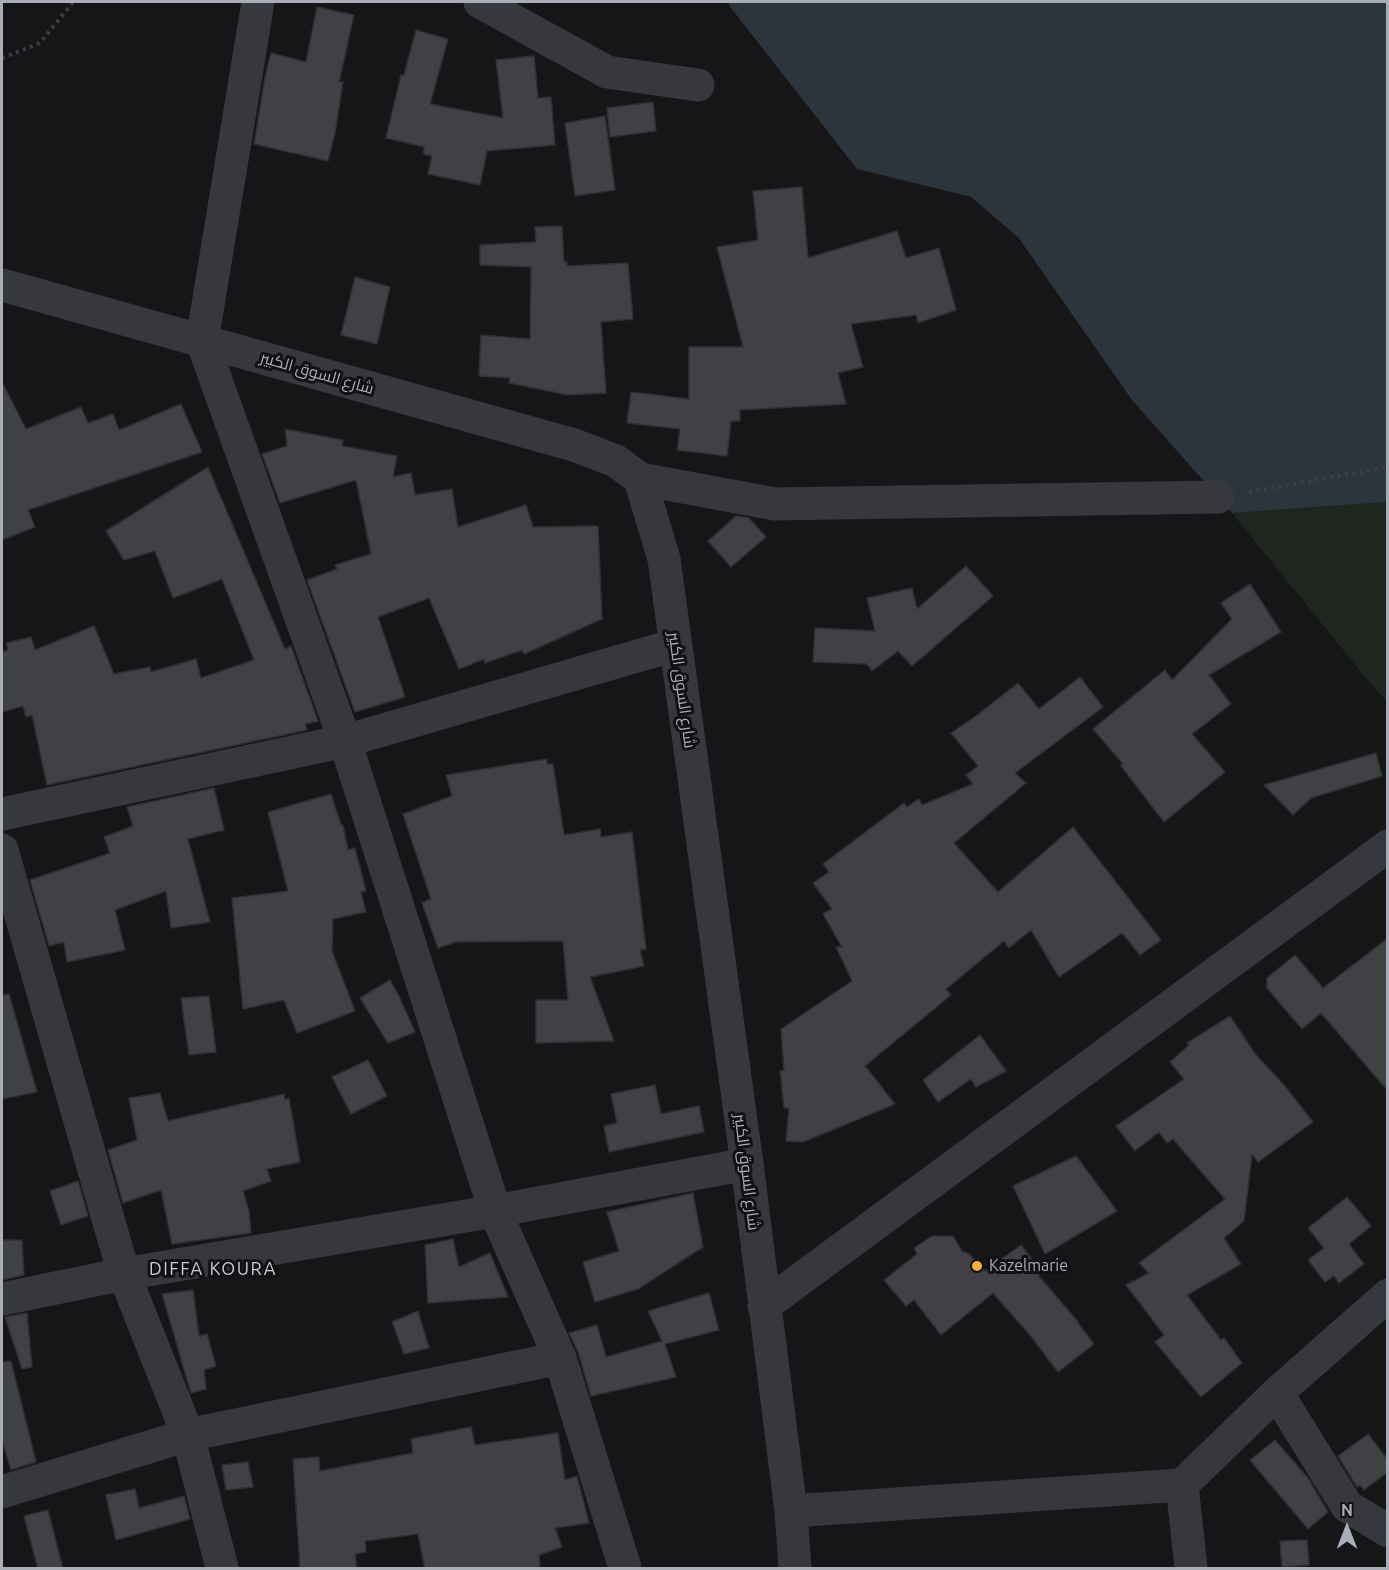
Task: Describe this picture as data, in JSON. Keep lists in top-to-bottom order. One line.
{"streets":{"street":["شارع السوق الكبير"]},"districts":["DIFFA KOURA"],"places":["Kazelmarie"],"north":"top"}
